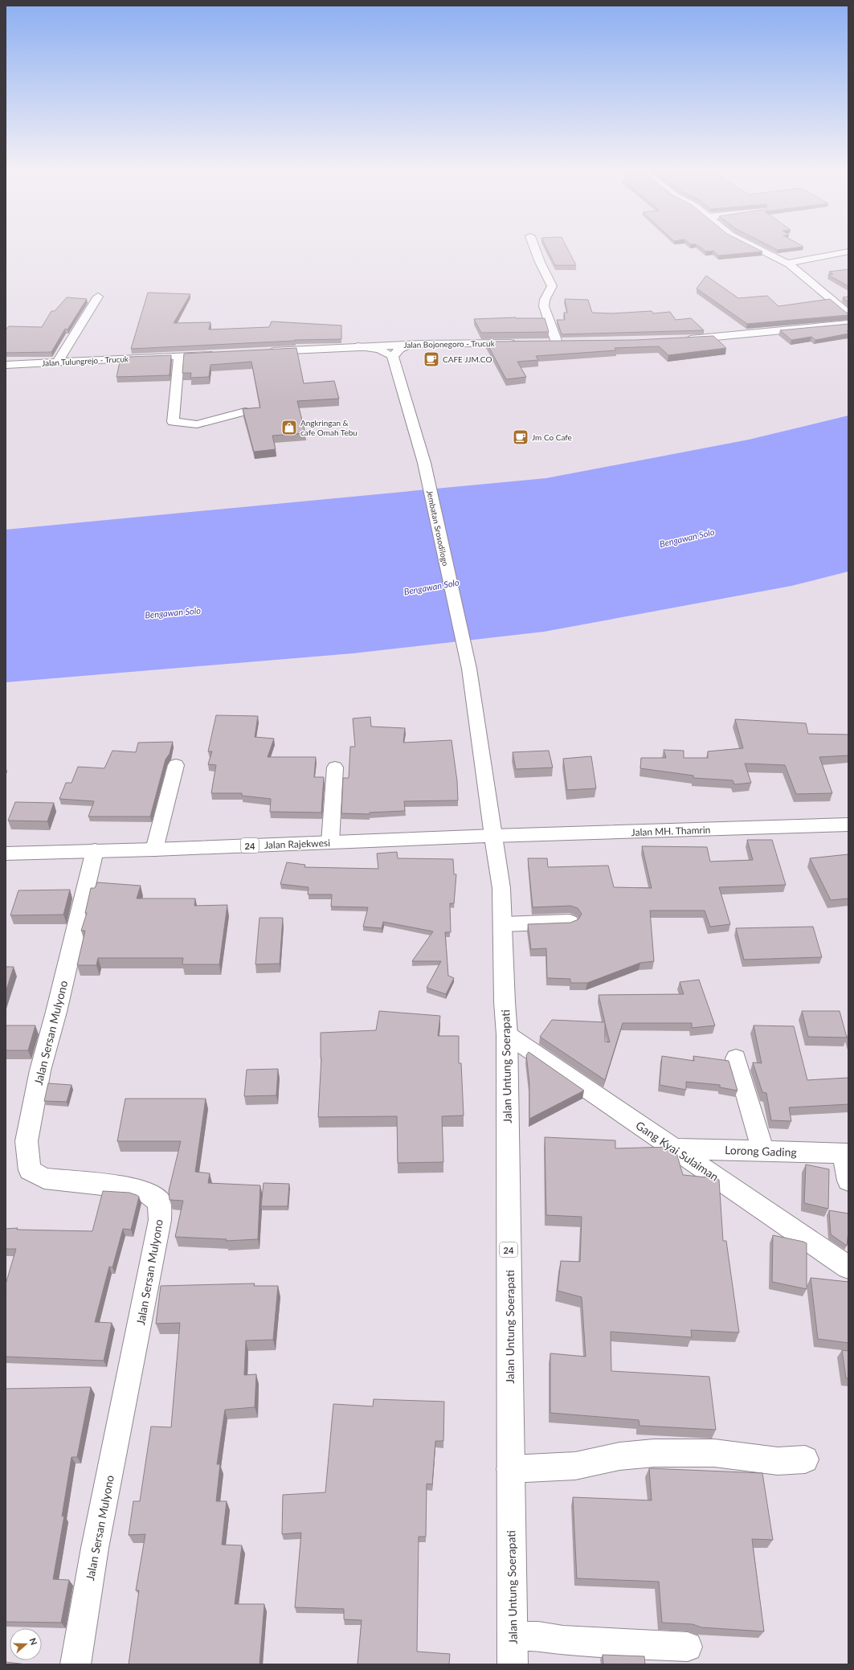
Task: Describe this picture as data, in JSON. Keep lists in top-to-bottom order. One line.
{"streets":{"main road":["Jalan Bojonegoro - Trucuk","Jalan Tulungrejo - Trucuk","Jembatan Srosodilogo","Jalan MH. Thamrin","Jalan Rajekwesi","24","Jalan Sersan Mulyono","Jalan Untung Soerapati","Gang Kyai Sulaiman","Lorong Gading"]},"crossings":[["Jembatan Srosodilogo","Jalan MH. Thamrin"],["Jembatan Srosodilogo","Jalan Rajekwesi"],["Jembatan Srosodilogo","Jalan Untung Soerapati"],["Jalan MH. Thamrin","Jalan Rajekwesi"],["Jalan MH. Thamrin","Jalan Untung Soerapati"],["Jalan Rajekwesi","Jalan Sersan Mulyono"],["Jalan Rajekwesi","Jalan Untung Soerapati"],["Jalan Untung Soerapati","Gang Kyai Sulaiman"],["Gang Kyai Sulaiman","Lorong Gading"]],"water":["Bengawan Solo"],"places":{"cafe":["CAFE JJM.CO","Jm Co Cafe"],"shop":["Angkringan & cafe Omah Tebu"]},"north":"right"}
